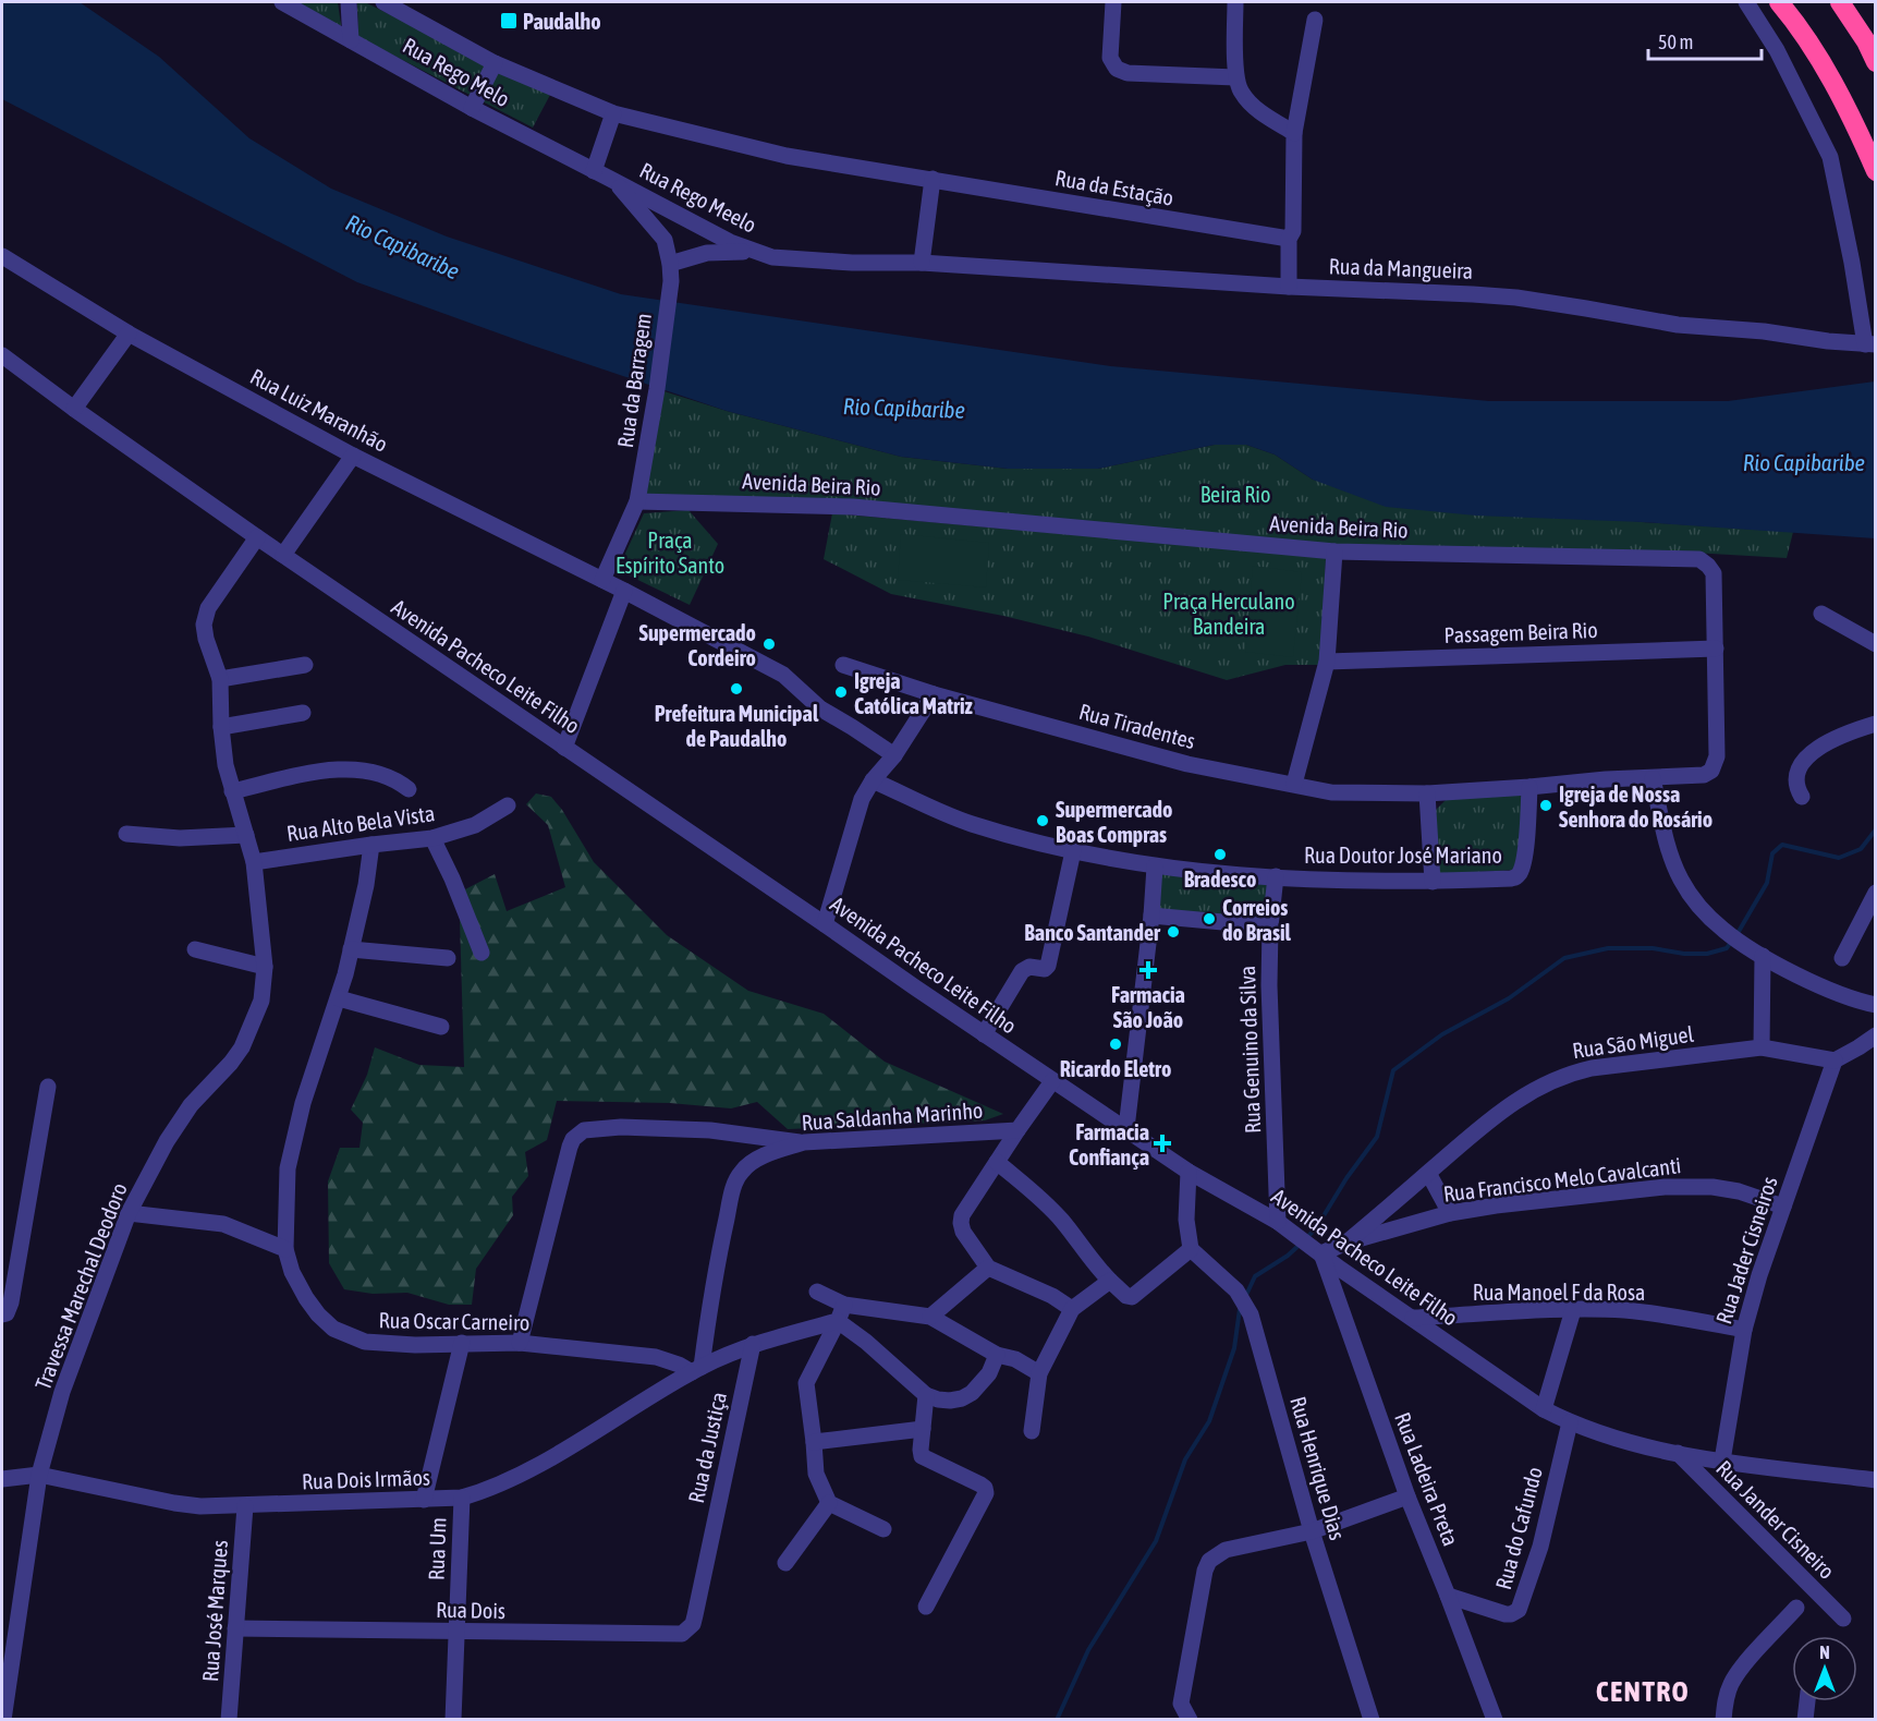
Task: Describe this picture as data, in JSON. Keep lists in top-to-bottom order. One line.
{"streets":{"street":["Rua Rego Melo","Rua da Estação","Rua Rego Meelo","Rua da Mangueira","Rua da Barragem","Rua Luiz Maranhão","Avenida Beira Rio","Passagem Beira Rio","Avenida Pacheco Leite Filho","Rua Tiradentes","Rua Alto Bela Vista","Rua Doutor José Mariano","Rua São Miguel","Rua Genuino da Silva","Rua Saldanha Marinho","Rua Francisco Melo Cavalcanti","Rua Jader Cisneiros","Travessa Marechal Deodoro","Rua Manoel F da Rosa","Rua Oscar Carneiro","Rua da Justiça","Rua Henrique Dias","Rua Dois Irmãos","Rua Ladeira Preta","Rua Jander Cisneiro","Rua do Cafundo","Rua Um","Rua Dois","Rua José Marques"]},"crossings":[["Rua Rego Melo","Rua Rego Meelo"],["Rua Rego Melo","Rua da Barragem"],["Rua Rego Meelo","Rua da Mangueira"],["Rua Rego Meelo","Rua da Barragem"],["Rua da Barragem","Rua Luiz Maranhão"],["Rua da Barragem","Avenida Beira Rio"],["Avenida Beira Rio","Passagem Beira Rio"],["Avenida Beira Rio","Rua Tiradentes"],["Avenida Pacheco Leite Filho","Rua São Miguel"],["Avenida Pacheco Leite Filho","Rua Genuino da Silva"],["Avenida Pacheco Leite Filho","Rua Jader Cisneiros"],["Avenida Pacheco Leite Filho","Travessa Marechal Deodoro"],["Avenida Pacheco Leite Filho","Rua Manoel F da Rosa"],["Avenida Pacheco Leite Filho","Rua Ladeira Preta"],["Avenida Pacheco Leite Filho","Rua Jander Cisneiro"],["Avenida Pacheco Leite Filho","Rua do Cafundo"],["Rua Tiradentes","Rua Doutor José Mariano"],["Rua Alto Bela Vista","Travessa Marechal Deodoro"],["Rua Alto Bela Vista","Rua Oscar Carneiro"],["Rua Doutor José Mariano","Rua Genuino da Silva"],["Rua São Miguel","Rua Francisco Melo Cavalcanti"],["Rua São Miguel","Rua Jader Cisneiros"],["Rua São Miguel","Rua Ladeira Preta"],["Rua Saldanha Marinho","Rua Oscar Carneiro"],["Rua Saldanha Marinho","Rua da Justiça"],["Rua Saldanha Marinho","Rua Dois Irmãos"],["Rua Francisco Melo Cavalcanti","Rua Jader Cisneiros"],["Rua Jader Cisneiros","Rua Manoel F da Rosa"],["Travessa Marechal Deodoro","Rua Dois Irmãos"],["Rua Oscar Carneiro","Rua da Justiça"],["Rua Oscar Carneiro","Rua Dois Irmãos"],["Rua da Justiça","Rua Dois Irmãos"],["Rua da Justiça","Rua Dois"],["Rua Dois Irmãos","Rua Um"],["Rua Dois Irmãos","Rua José Marques"],["Rua Ladeira Preta","Rua do Cafundo"],["Rua Um","Rua Dois"],["Rua Dois","Rua José Marques"]],"districts":["CENTRO"],"water":["Rio Capibaribe"],"parks":["Beira Rio","Praça Espírito Santo","Praça Herculano Bandeira"],"places":{"transit":["Paudalho"],"other":["Supermercado Cordeiro","Prefeitura Municipal de Paudalho","Igreja Católica Matriz","Igreja de Nossa Senhora do Rosário","Supermercado Boas Compras","Bradesco","Correios do Brasil","Banco Santander","Ricardo Eletro"],"health":["Farmacia São João","Farmacia Confiança"]},"scale_bar":"50 m","north":"top"}
